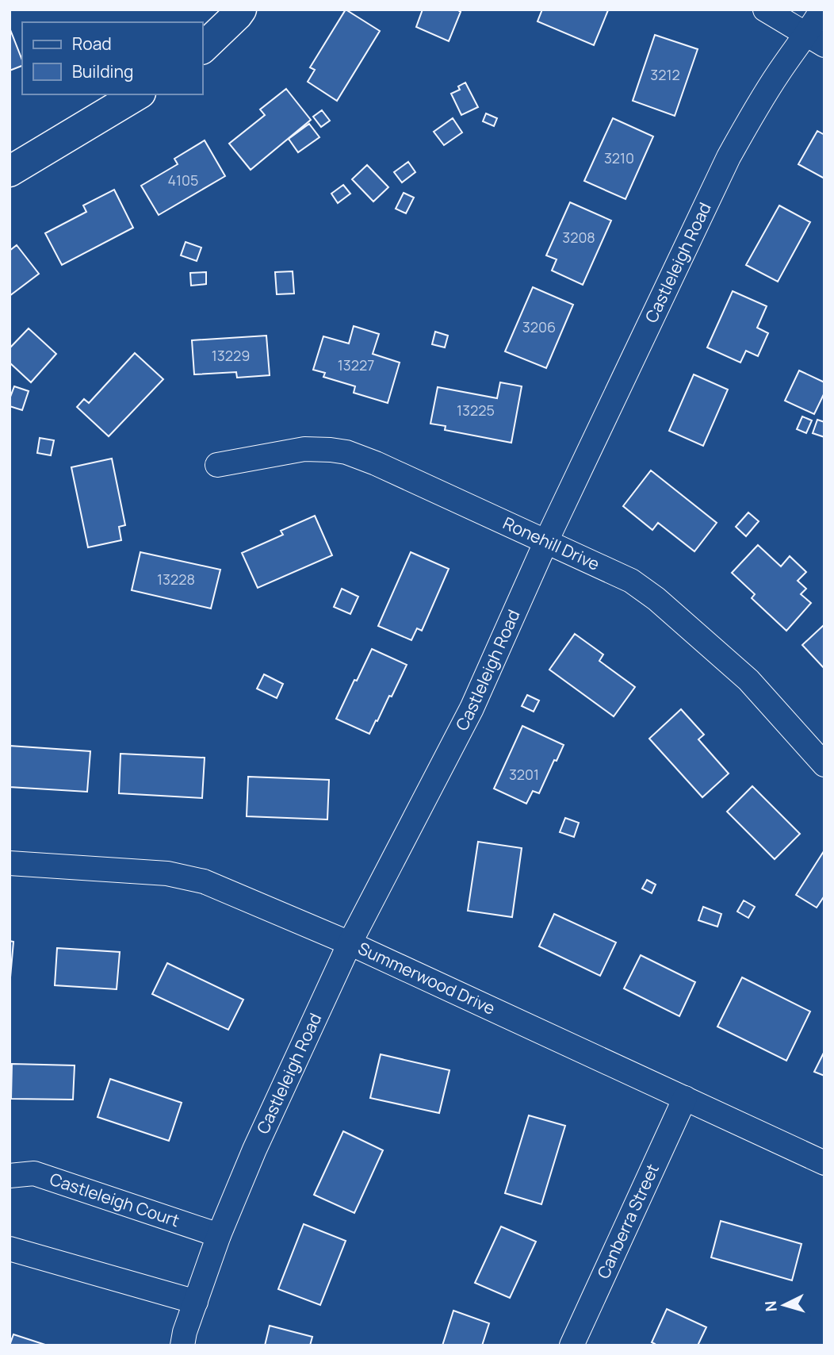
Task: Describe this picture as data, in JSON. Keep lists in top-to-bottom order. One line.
{"streets":{"street":["Castleleigh Road","Ronehill Drive","Summerwood Drive","Castleleigh Court","Canberra Street"]},"crossings":[["Castleleigh Road","Ronehill Drive"],["Castleleigh Road","Summerwood Drive"],["Castleleigh Road","Castleleigh Court"],["Summerwood Drive","Canberra Street"]],"house_numbers":["3212","3210","4105","3208","3206","13229","13227","13225","13228","3201"],"legend":["Road","Building"],"north":"left"}
